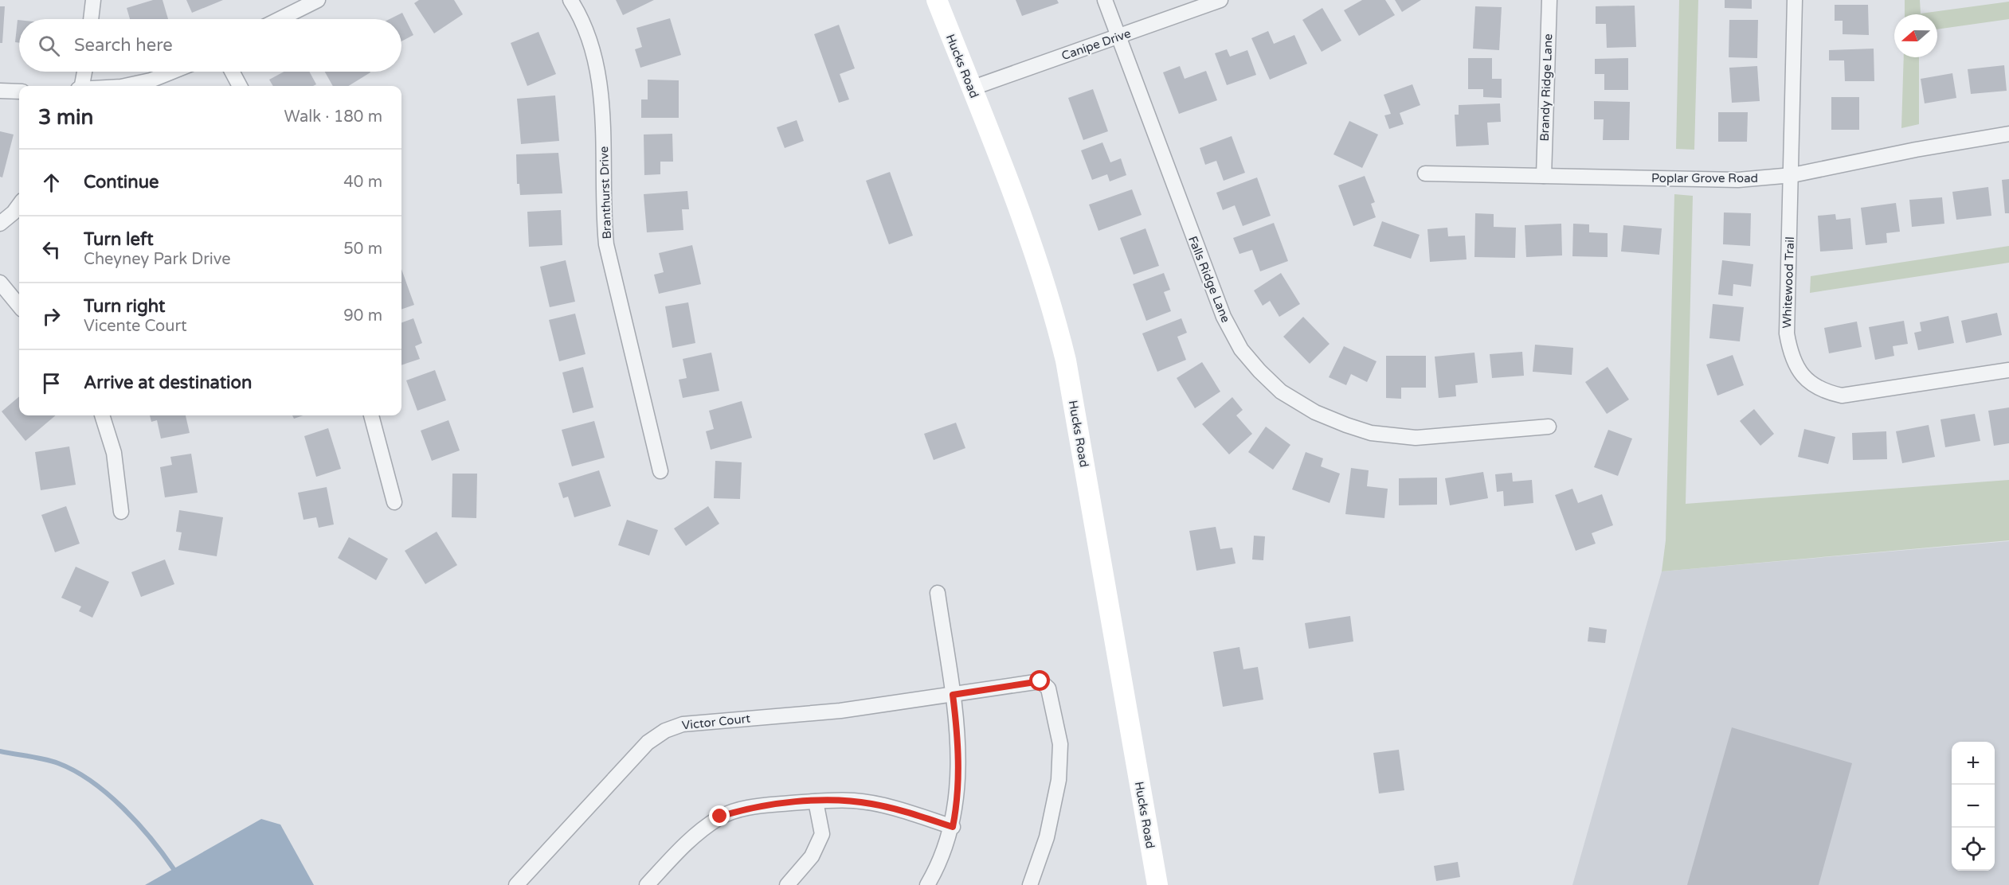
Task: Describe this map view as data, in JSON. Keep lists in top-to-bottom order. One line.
{"streets":{"main road":["Hucks Road"],"street":["Canipe Drive","Brandy Ridge Lane","Poplar Grove Road","Branthurst Drive","Falls Ridge Lane","Whitewood Trail","Victor Court"]},"crossings":[["Canipe Drive","Hucks Road"],["Canipe Drive","Falls Ridge Lane"],["Brandy Ridge Lane","Poplar Grove Road"],["Poplar Grove Road","Whitewood Trail"]],"north":"left","page":{"search":"Search here","heading":["3 min","Walk · 180 m"],"list":[["Continue","40 m"],["Turn left","Cheyney Park Drive","50 m"],["Turn right","Vicente Court","90 m"],"Arrive at destination"],"map_buttons":["+","−"]}}
